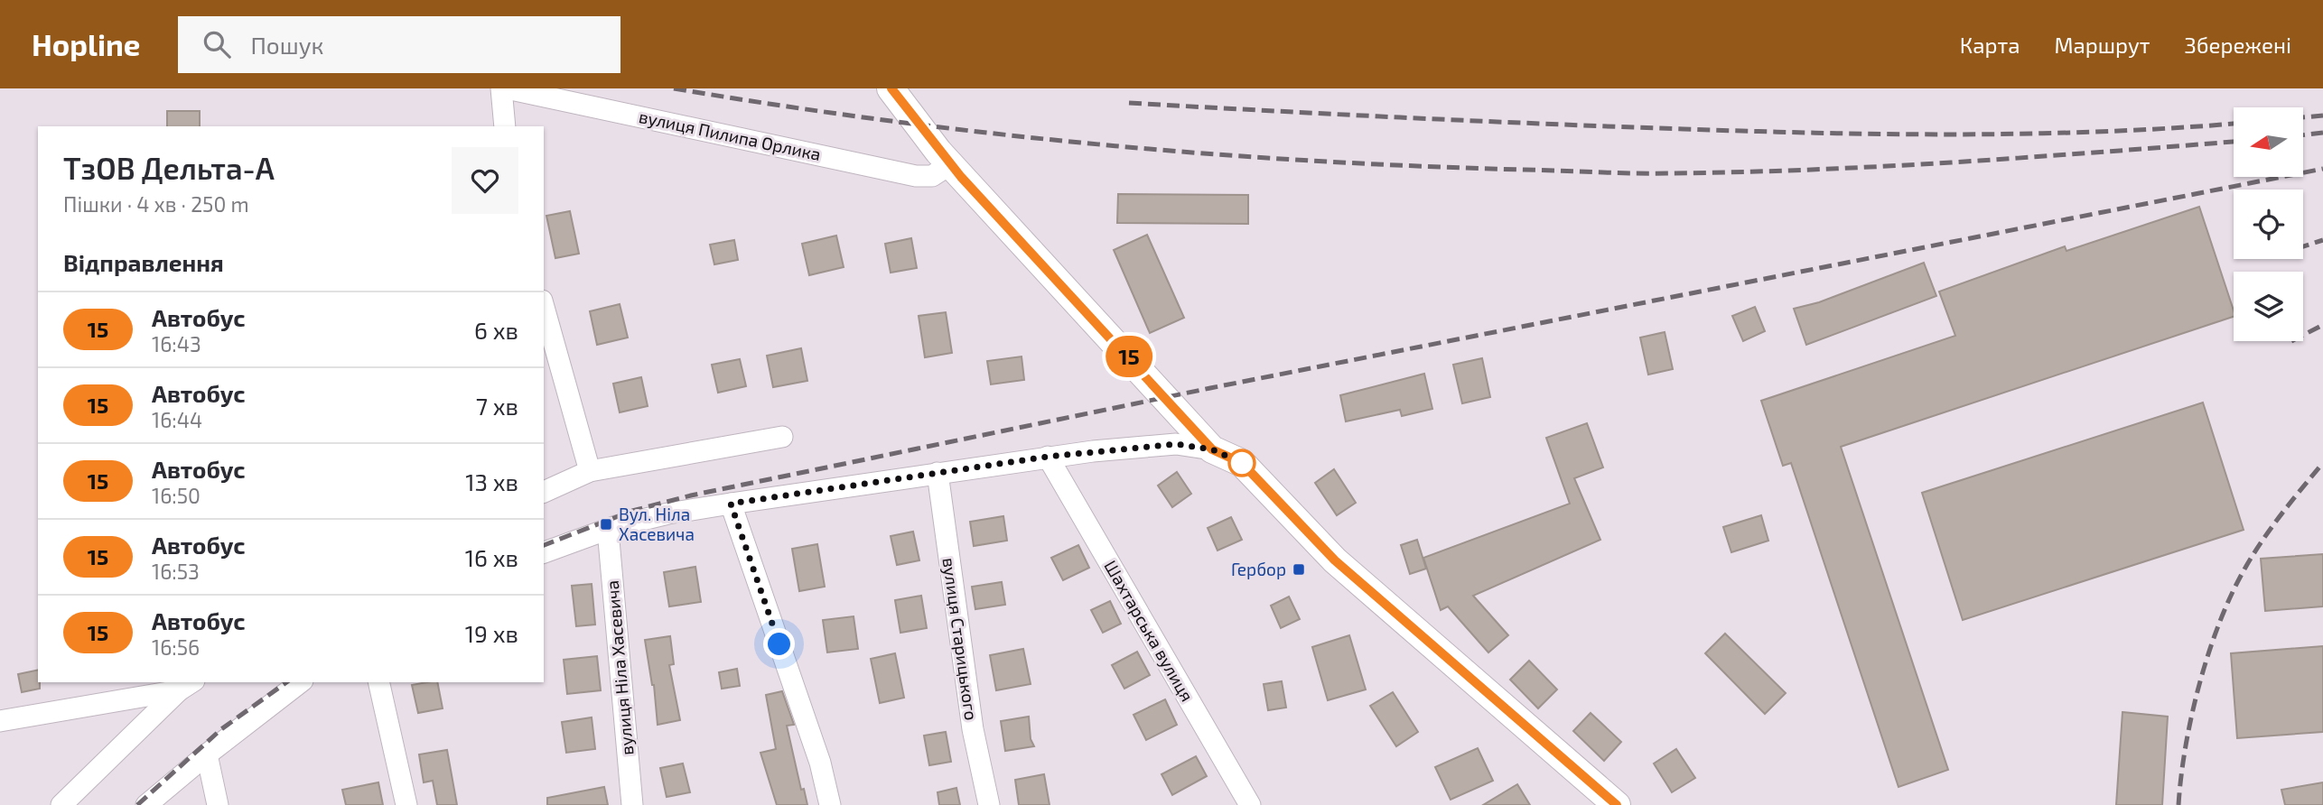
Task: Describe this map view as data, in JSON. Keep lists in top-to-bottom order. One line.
{"streets":{"street":["вулиця Пилипа Орлика","Шахтарська вулиця","вулиця Старицького","вулиця Ніла Хасевича"]},"places":{"transit":["Вул. Ніла Хасевича","Гербор"]},"lines":["bus line 15"],"north":"left","page":{"header":"Hopline","search":"Пошук","nav":["Карта","Маршрут","Збережені"],"on_map":"15","heading":[["ТзОВ Дельта-А","Пішки · 4 хв · 250 m"],"Відправлення"],"list":[{"mark":"15","name":"Автобус","note":"16:43","value":"6 хв"},{"mark":"15","name":"Автобус","note":"16:44","value":"7 хв"},{"mark":"15","name":"Автобус","note":"16:50","value":"13 хв"},{"mark":"15","name":"Автобус","note":"16:53","value":"16 хв"},{"mark":"15","name":"Автобус","note":"16:56","value":"19 хв"}]}}
